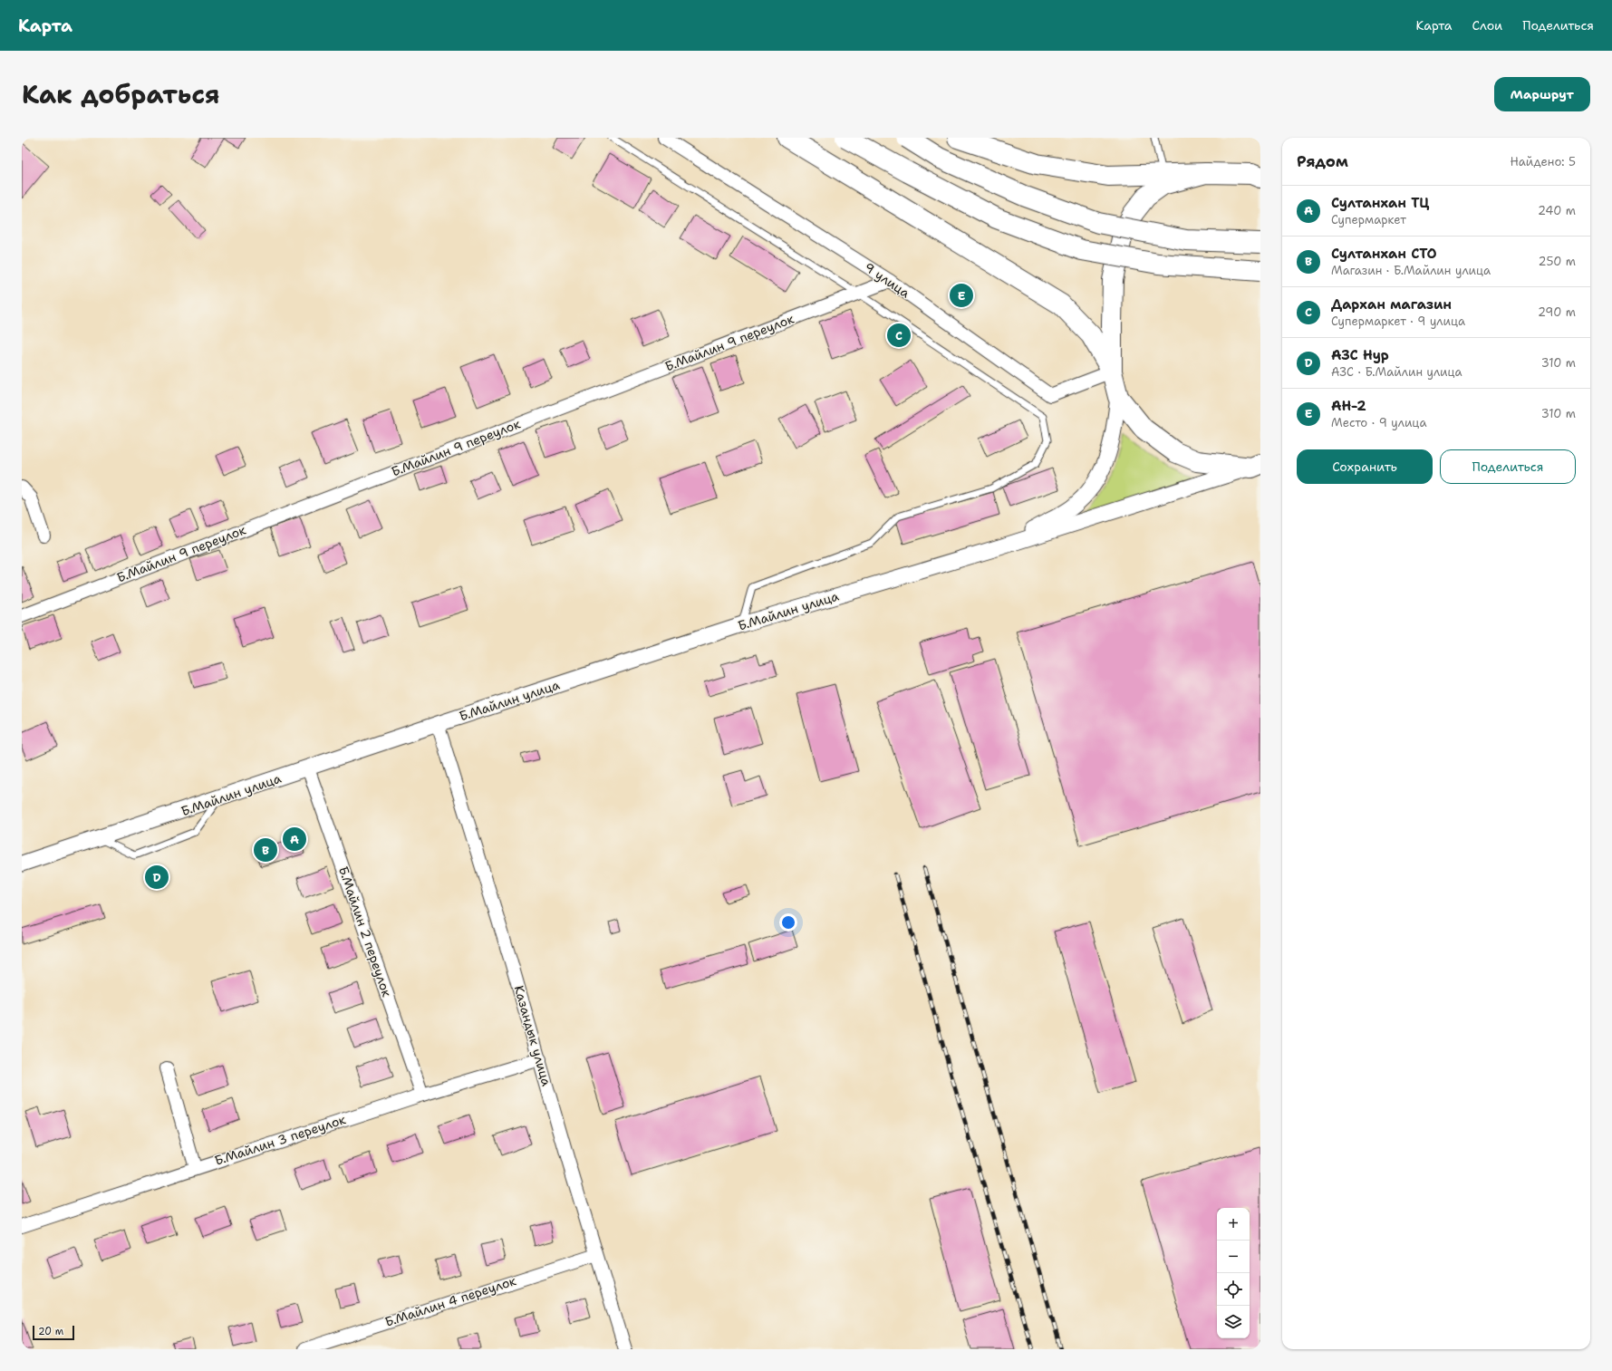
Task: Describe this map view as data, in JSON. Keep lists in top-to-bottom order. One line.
{"streets":{"street":["9 улица","Б.Майлин 9 переулок","Б.Майлин улица","Б.Майлин 2 переулок","Казандык улица","Б.Майлин 3 переулок","Б.Майлин 4 переулок"]},"crossings":[["9 улица","Б.Майлин 9 переулок"],["Б.Майлин улица","Б.Майлин 2 переулок"],["Б.Майлин улица","Казандык улица"],["Б.Майлин 2 переулок","Б.Майлин 3 переулок"],["Казандык улица","Б.Майлин 3 переулок"],["Казандык улица","Б.Майлин 4 переулок"]],"scale_bar":"20 m","page":{"header":"Карта","nav":["Карта","Слои","Поделиться"],"title":"Как добраться","buttons":["Маршрут",["Сохранить","Поделиться"]],"heading":["Рядом","Найдено: 5"],"list":[{"mark":"A","name":"Султанхан ТЦ","note":"Супермаркет","value":"240 m"},{"mark":"B","name":"Султанхан СТО","note":"Магазин · Б.Майлин улица","value":"250 m"},{"mark":"C","name":"Дархан магазин","note":"Супермаркет · 9 улица","value":"290 m"},{"mark":"D","name":"АЗС Нур","note":"АЗС · Б.Майлин улица","value":"310 m"},{"mark":"E","name":"АН-2","note":"Место · 9 улица","value":"310 m"}],"pins":["E","C","A","B","D"],"map_buttons":["+","−"],"scale":"20 m"}}
